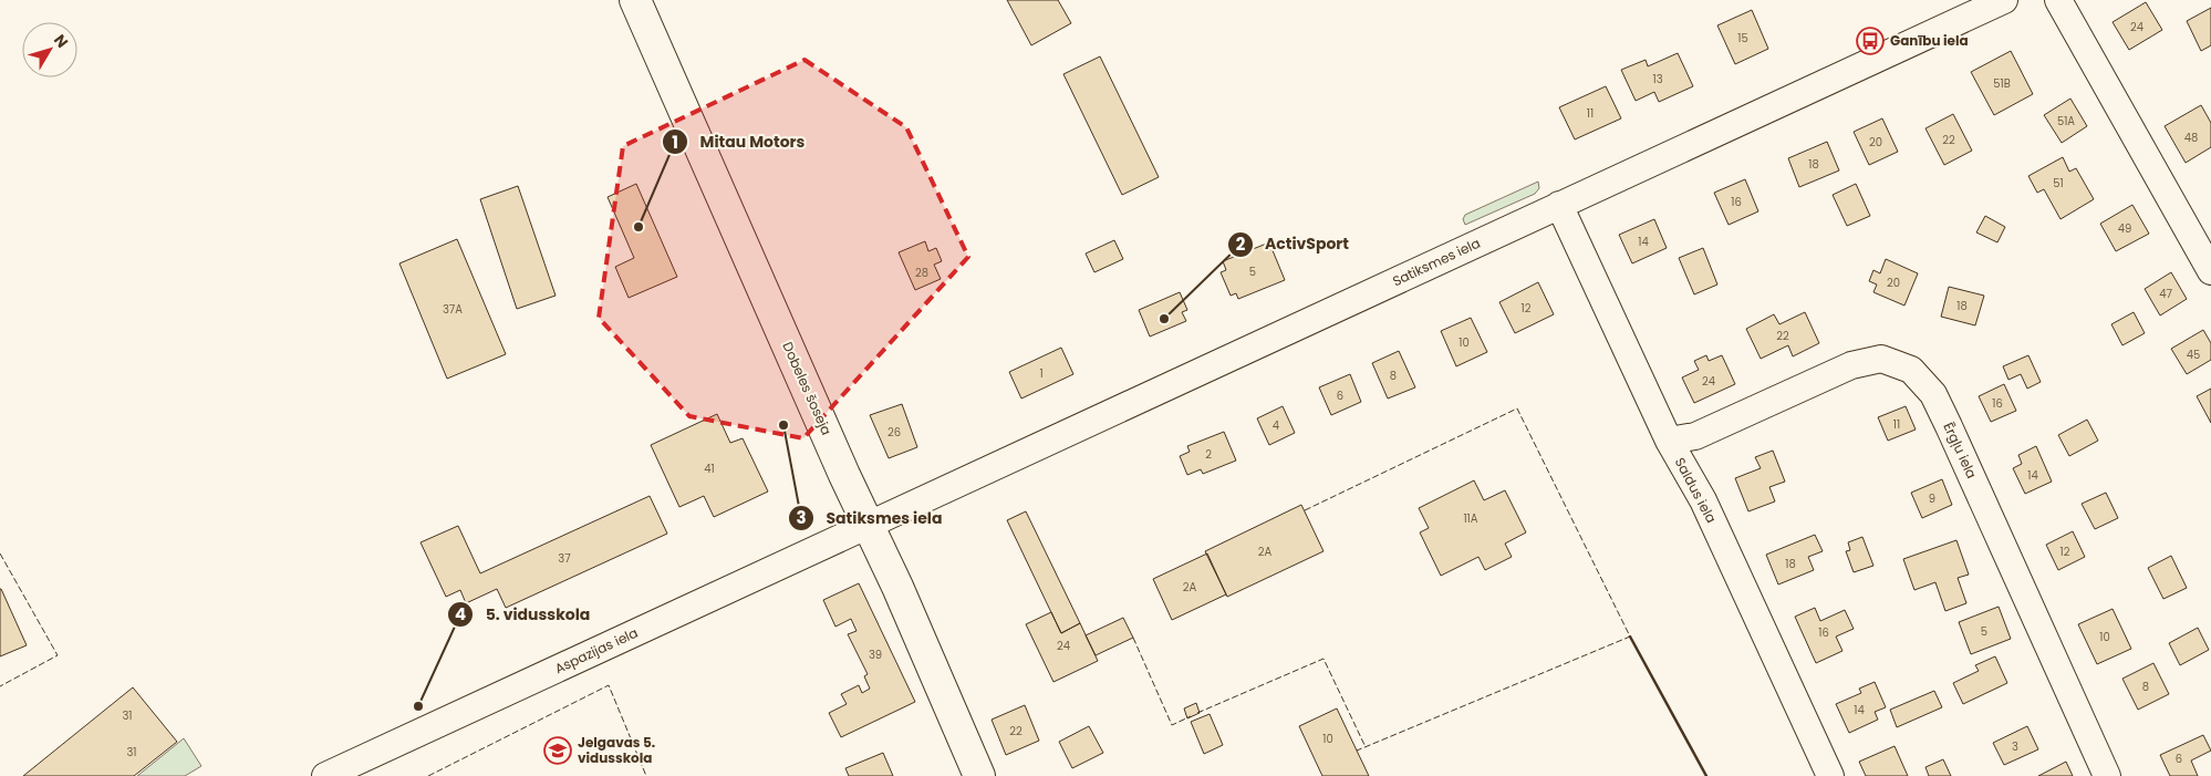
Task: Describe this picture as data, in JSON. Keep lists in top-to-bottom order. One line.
{"streets":{"main road":["Dobeles šoseja"],"street":["Satiksmes iela","Ērgļu iela","Saldus iela","Aspazijas iela"]},"crossings":[["Satiksmes iela","Dobeles šoseja"],["Satiksmes iela","Saldus iela"],["Satiksmes iela","Aspazijas iela"],["Dobeles šoseja","Aspazijas iela"],["Ērgļu iela","Saldus iela"]],"places":{"bus stop":["Ganību iela"],"other":["Mitau Motors","ActivSport","Satiksmes iela","5. vidusskola"],"school or university":["Jelgavas 5. vidusskola"]},"house_numbers":["24","15","13","51B","11","51A","48","22","20","18","51","16","49","14","5","28","20","47","18","12","37A","22","10","45","1","8","24","6","16","11","4","26","2","41","14","9","11A","2A","12","37","18","2A","5","16","10","24","39","8","14","31","22","10","3","31","6"],"north":"top right"}
